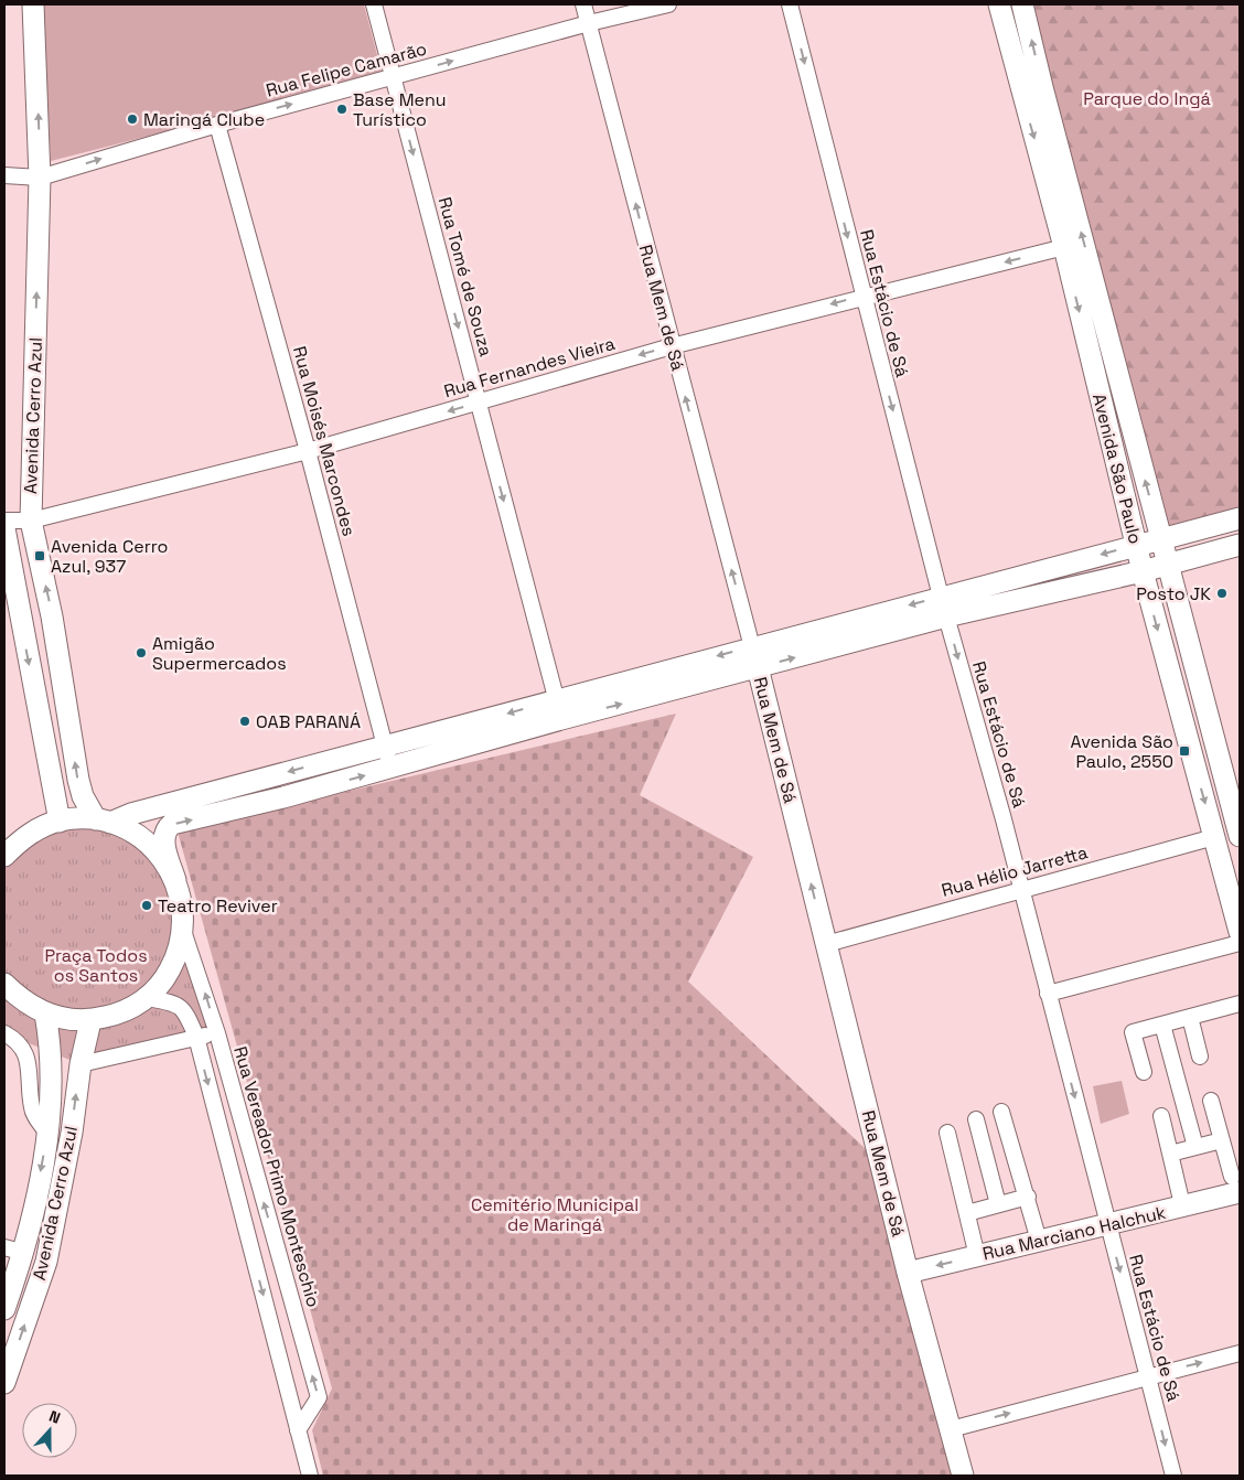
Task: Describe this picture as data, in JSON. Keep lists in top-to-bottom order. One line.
{"streets":{"main road":["Rua Mem de Sá","Avenida Cerro Azul","Avenida São Paulo","Rua Marciano Halchuk"],"street":["Rua Felipe Camarão","Rua Tomé de Souza","Rua Estácio de Sá","Rua Fernandes Vieira","Rua Moisés Marcondes","Rua Hélio Jarretta","Rua Vereador Primo Monteschio"]},"crossings":[["Rua Felipe Camarão","Rua Tomé de Souza"],["Rua Felipe Camarão","Rua Mem de Sá"],["Rua Felipe Camarão","Avenida Cerro Azul"],["Rua Felipe Camarão","Rua Moisés Marcondes"],["Rua Tomé de Souza","Rua Fernandes Vieira"],["Rua Estácio de Sá","Rua Fernandes Vieira"],["Rua Estácio de Sá","Rua Hélio Jarretta"],["Rua Estácio de Sá","Rua Marciano Halchuk"],["Rua Mem de Sá","Rua Fernandes Vieira"],["Rua Mem de Sá","Rua Hélio Jarretta"],["Rua Mem de Sá","Rua Marciano Halchuk"],["Rua Fernandes Vieira","Avenida Cerro Azul"],["Rua Fernandes Vieira","Rua Moisés Marcondes"],["Rua Fernandes Vieira","Avenida São Paulo"],["Avenida São Paulo","Rua Hélio Jarretta"]],"one_way":["Rua Felipe Camarão","Rua Tomé de Souza","Rua Mem de Sá","Rua Fernandes Vieira"],"parks":["Parque do Ingá","Praça Todos os Santos","Cemitério Municipal de Maringá"],"places":{"other":["Base Menu Turístico","Maringá Clube","Posto JK","Amigão Supermercados","OAB PARANÁ","Teatro Reviver"],"transit":["Avenida Cerro Azul, 937","Avenida São Paulo, 2550"]},"north":"top"}
